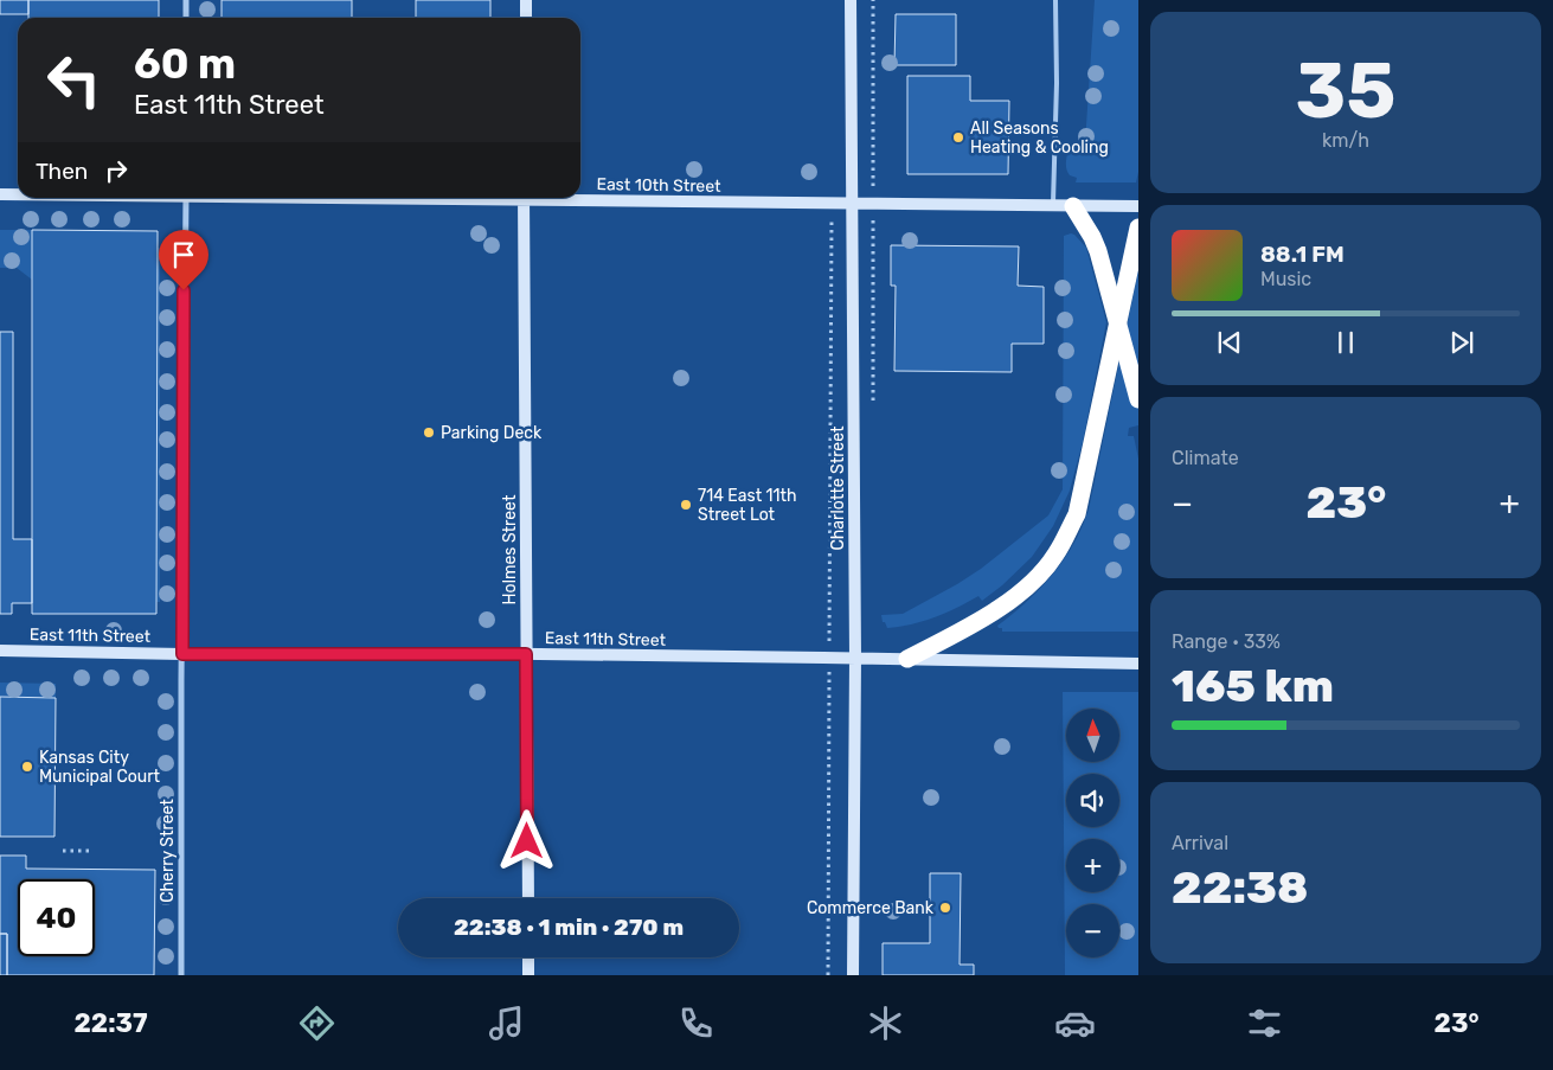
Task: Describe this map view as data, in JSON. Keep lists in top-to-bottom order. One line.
{"streets":{"main road":["East 10th Street","Charlotte Street","Holmes Street","East 11th Street"],"street":["Cherry Street"]},"crossings":[["East 10th Street","Charlotte Street"],["Charlotte Street","East 11th Street"],["Holmes Street","East 11th Street"],["East 11th Street","Cherry Street"]],"places":["All Seasons Heating & Cooling","Parking Deck","714 East 11th Street Lot","Kansas City Municipal Court","Commerce Bank"],"north":"top","page":{"tile":[["35","km/h"],"Climate",["Range · 33%","165 km"],["Arrival","22:38"]],"turn":["60 m","East 11th Street"],"then":"Then","song":["88.1 FM","Music"],"heat":["−","23°","+"],"map_buttons":["+","−"],"limit":"40","trip":"22:38 · 1 min · 270 m","tabs":["22:37","23°"]}}
